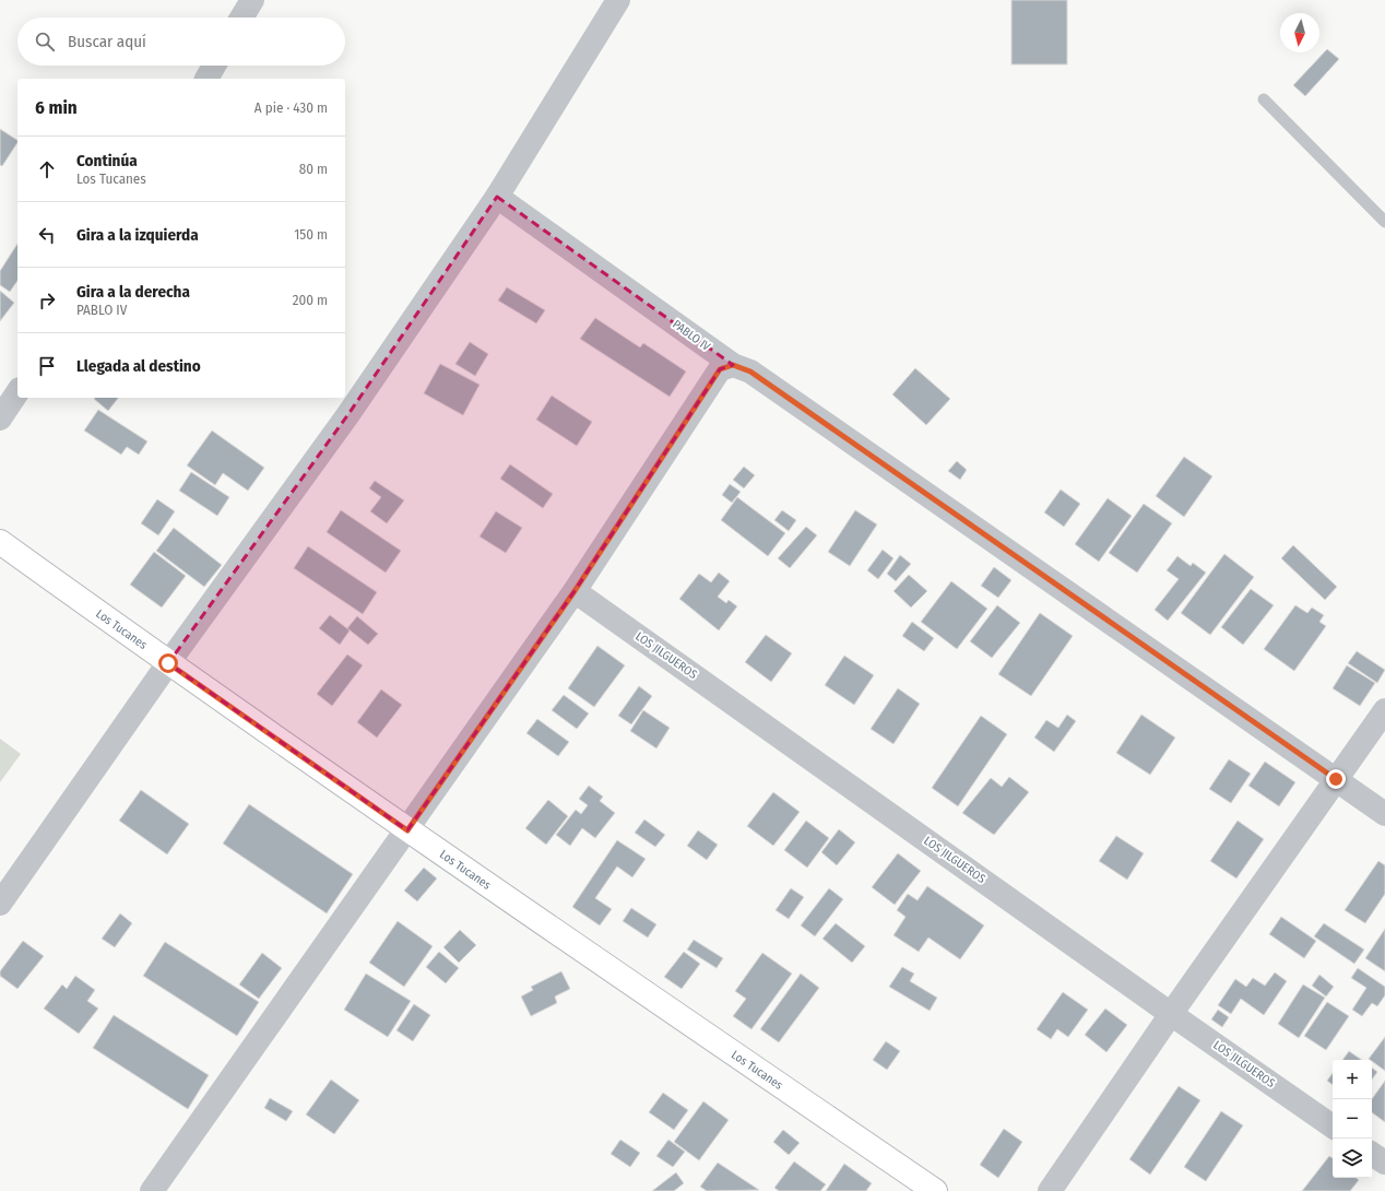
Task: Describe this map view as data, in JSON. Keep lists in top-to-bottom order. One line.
{"streets":{"street":["PABLO IV","Los Tucanes","LOS JILGUEROS"]},"north":"bottom","page":{"search":"Buscar aquí","heading":["6 min","A pie · 430 m"],"list":[["Continúa","Los Tucanes","80 m"],["Gira a la izquierda","150 m"],["Gira a la derecha","PABLO IV","200 m"],"Llegada al destino"],"map_buttons":["+","−"]}}
